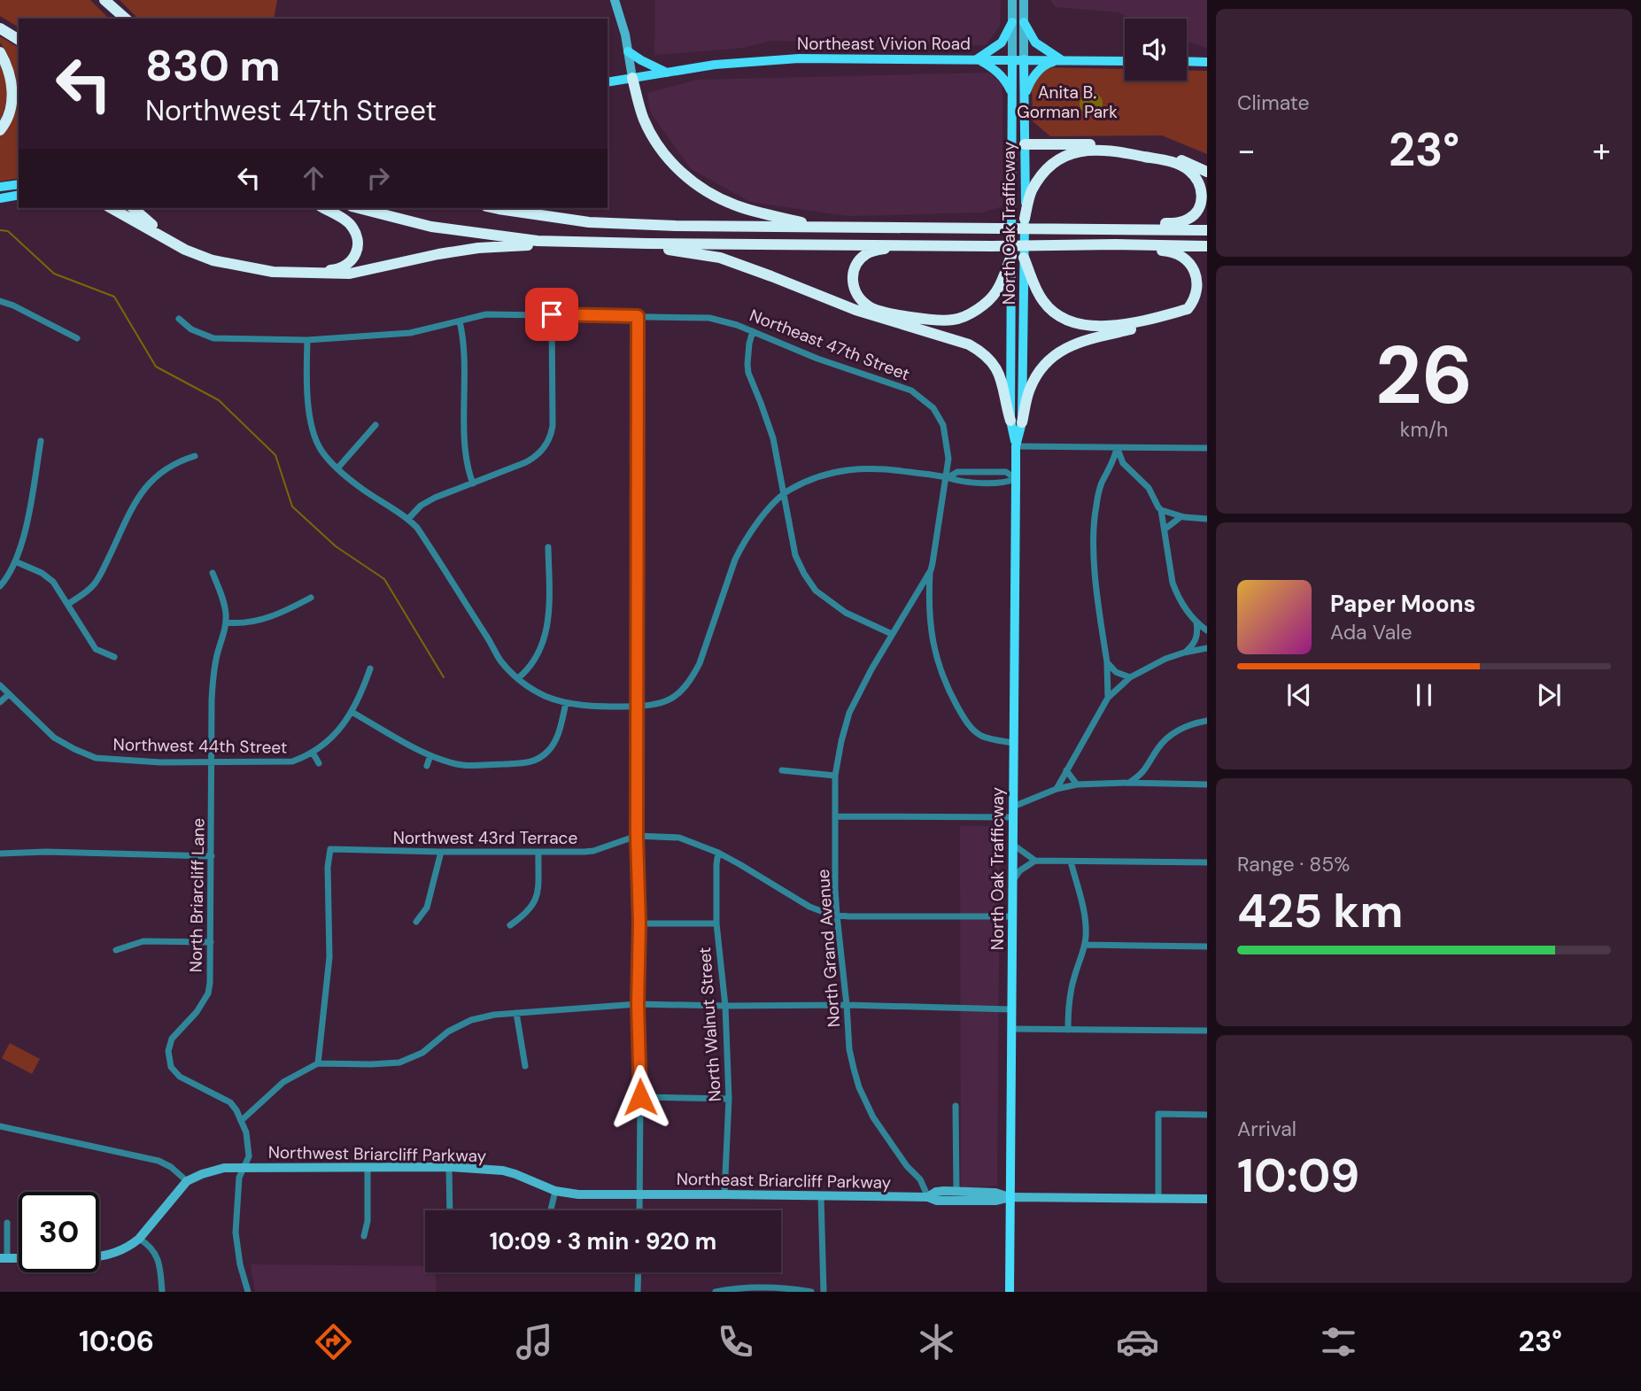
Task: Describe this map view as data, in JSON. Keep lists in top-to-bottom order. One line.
{"streets":{"main road":["Northeast Vivion Road","North Oak Trafficway","Northwest Briarcliff Parkway","Northeast Briarcliff Parkway"],"street":["Northeast 47th Street","Northwest 44th Street","Northwest 43rd Terrace","North Briarcliff Lane","North Grand Avenue","North Walnut Street"]},"crossings":[["Northeast Vivion Road","North Oak Trafficway"],["North Oak Trafficway","Northeast Briarcliff Parkway"],["Northeast 47th Street","North Grand Avenue"],["Northwest 44th Street","North Briarcliff Lane"],["North Briarcliff Lane","Northwest Briarcliff Parkway"],["North Grand Avenue","Northeast Briarcliff Parkway"],["North Walnut Street","Northeast Briarcliff Parkway"],["Northwest Briarcliff Parkway","Northeast Briarcliff Parkway"]],"parks":["Anita B. Gorman Park"],"page":{"tile":["Climate",["26","km/h"],["Range · 85%","425 km"],["Arrival","10:09"]],"turn":["830 m","Northwest 47th Street"],"heat":["−","23°","+"],"song":["Paper Moons","Ada Vale"],"limit":"30","trip":"10:09 · 3 min · 920 m","tabs":["10:06","23°"]}}
